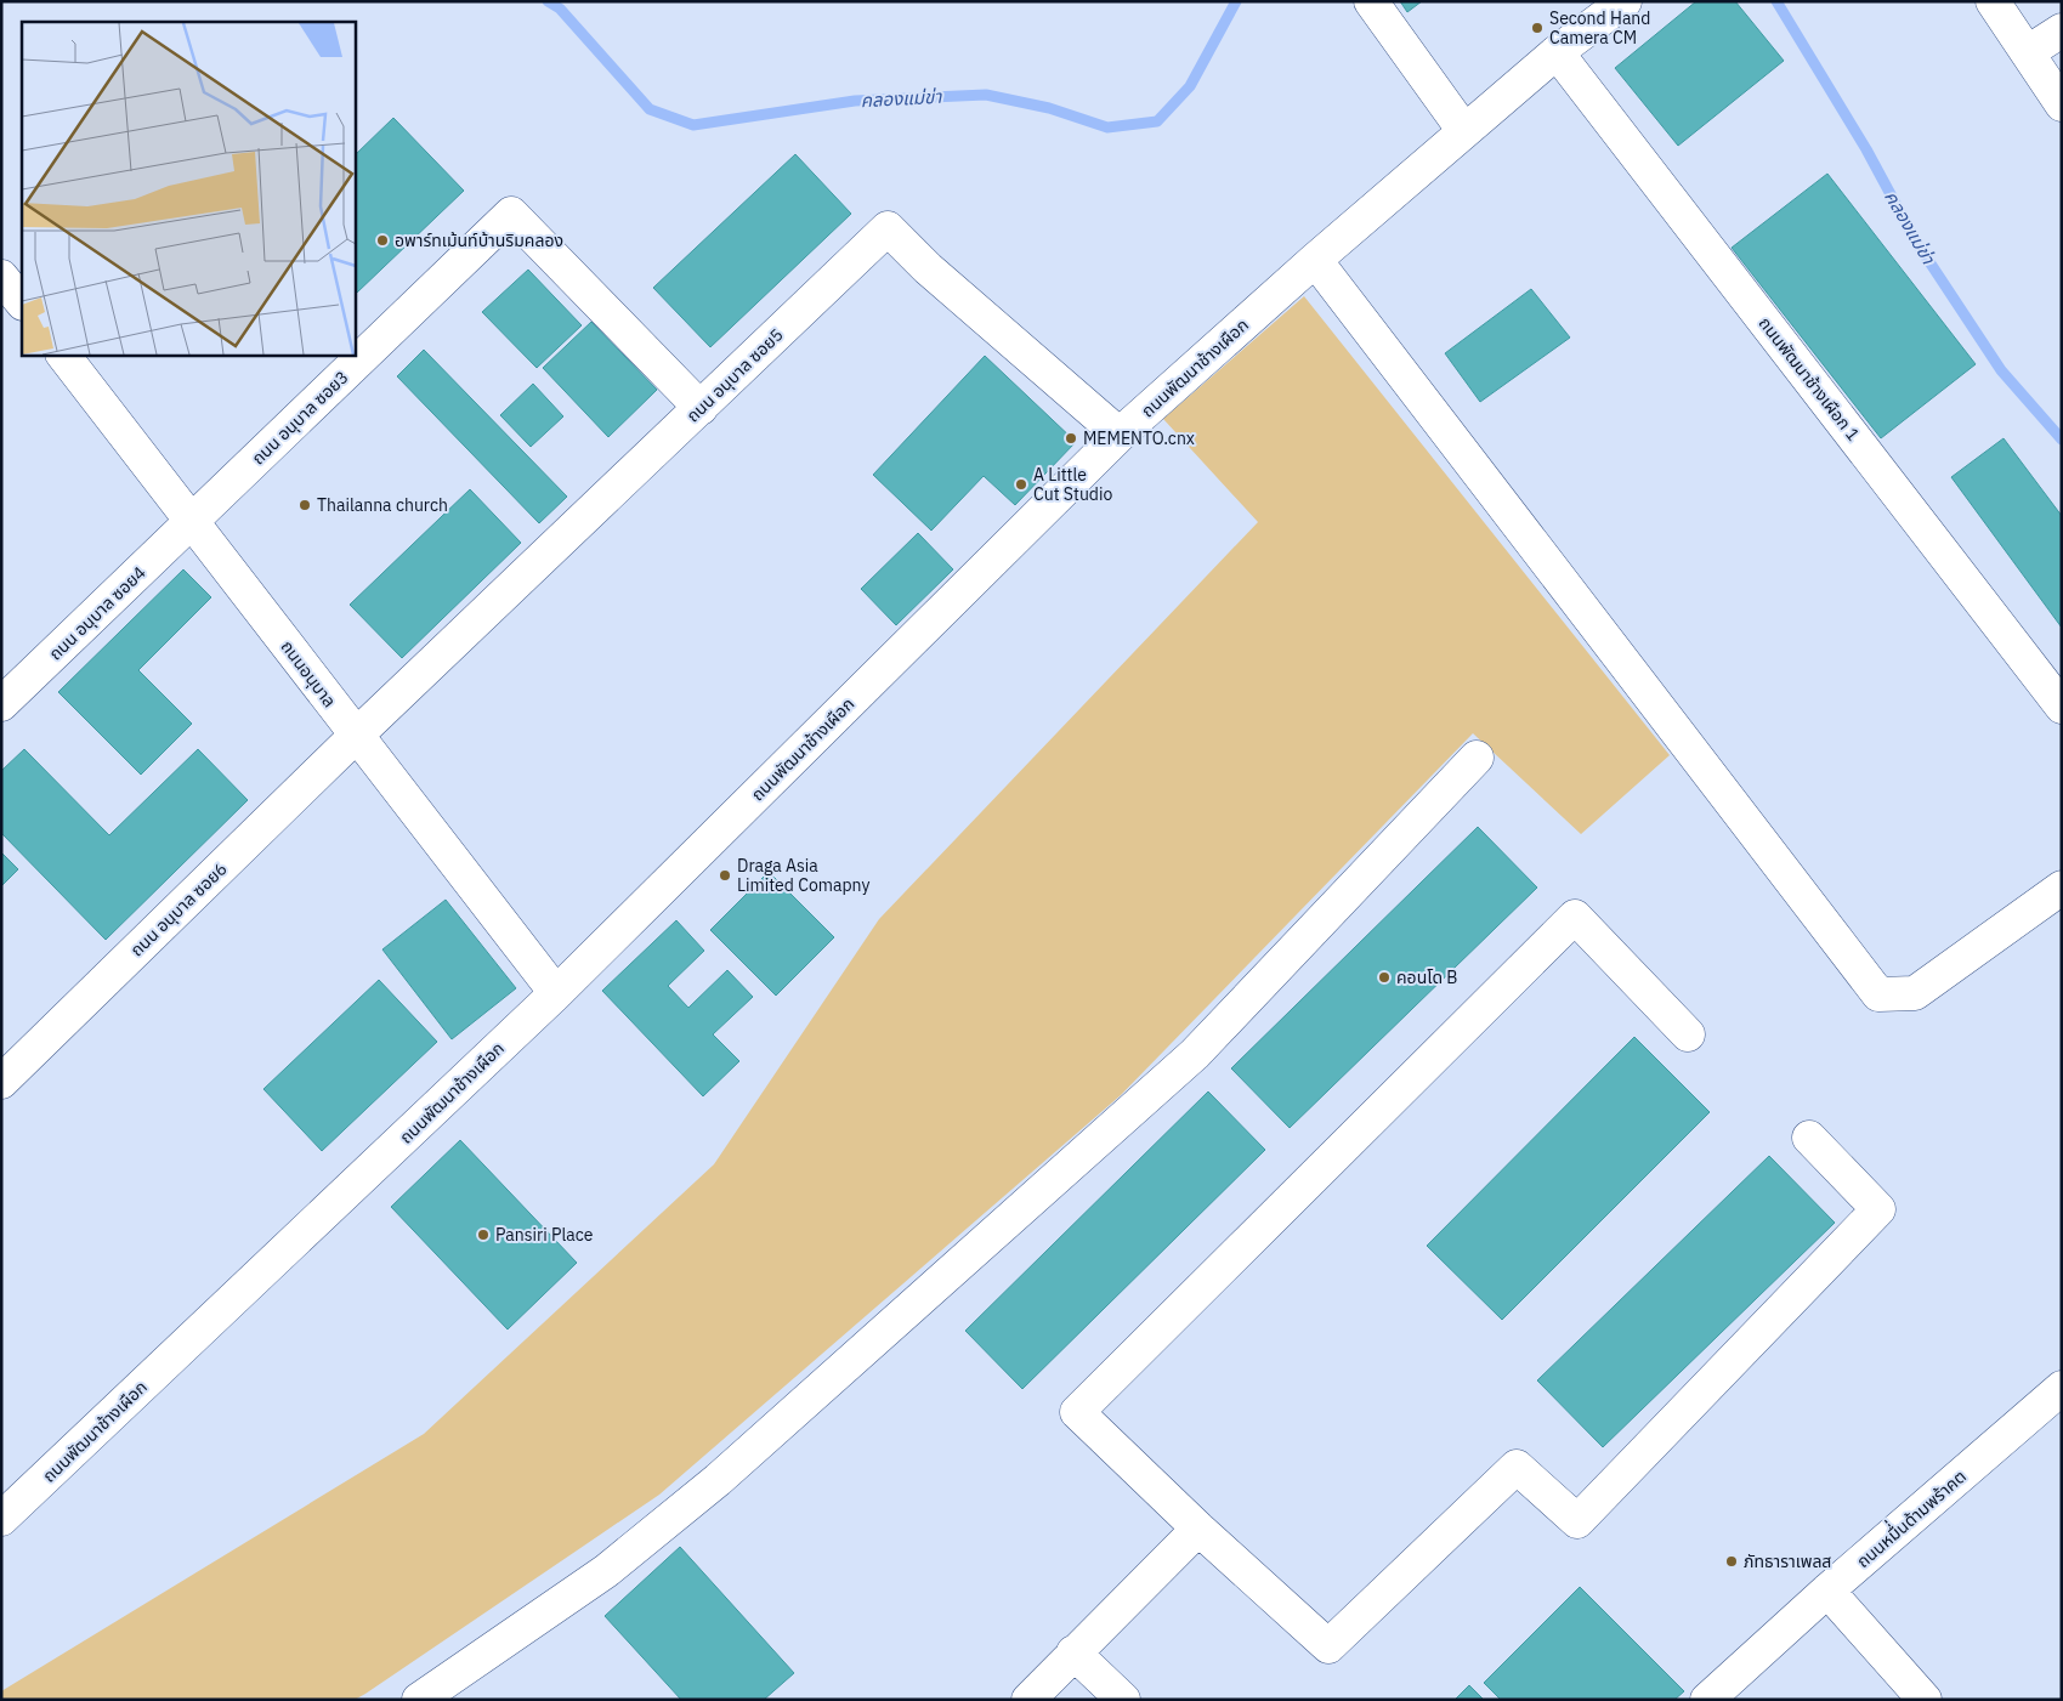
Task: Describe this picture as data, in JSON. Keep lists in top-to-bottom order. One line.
{"streets":{"street":["ถนนพัฒนาช้างเผือก","ถนน อนุบาล ซอย5","ถนนพัฒนาช้างเผือก 1","ถนน อนุบาล ซอย3","ถนน อนุบาล ซอย4","ถนนอนุบาล","ถนน อนุบาล ซอย6","ถนนหมื่่นด้ามพร้าคต"]},"crossings":[["ถนนพัฒนาช้างเผือก","ถนน อนุบาล ซอย5"],["ถนนพัฒนาช้างเผือก","ถนนพัฒนาช้างเผือก 1"],["ถนนพัฒนาช้างเผือก","ถนนอนุบาล"],["ถนน อนุบาล ซอย5","ถนน อนุบาล ซอย3"],["ถนน อนุบาล ซอย5","ถนนอนุบาล"],["ถนน อนุบาล ซอย5","ถนน อนุบาล ซอย6"],["ถนน อนุบาล ซอย3","ถนน อนุบาล ซอย4"],["ถนน อนุบาล ซอย3","ถนนอนุบาล"],["ถนน อนุบาล ซอย4","ถนนอนุบาล"],["ถนนอนุบาล","ถนน อนุบาล ซอย6"]],"water":["คลองแม่ข่า"],"places":["Second Hand Camera CM","อพาร์ทเม้นท์บ้านริมคลอง","MEMENTO.cnx","A Little Cut Studio","Thailanna church","Draga Asia Limited Comapny","คอนโด B","Pansiri Place","ภัทธาราเพลส"]}
